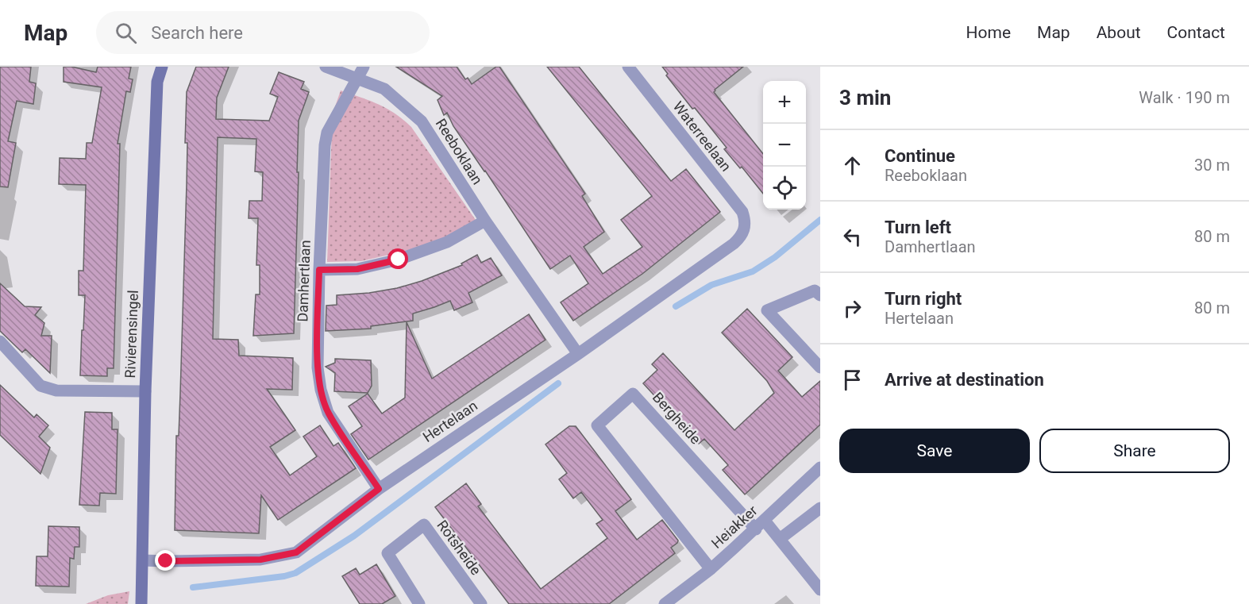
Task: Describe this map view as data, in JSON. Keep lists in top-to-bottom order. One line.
{"streets":{"street":["Waterreelaan","Reeboklaan","Damhertlaan","Rivierensingel","Bergheide","Hertelaan","Heiakker","Rotsheide"]},"crossings":[["Waterreelaan","Hertelaan"],["Reeboklaan","Damhertlaan"],["Reeboklaan","Hertelaan"],["Damhertlaan","Hertelaan"],["Rivierensingel","Hertelaan"],["Bergheide","Heiakker"]],"page":{"header":"Map","search":"Search here","nav":["Home","Map","About","Contact"],"heading":["3 min","Walk · 190 m"],"map_buttons":["+","−"],"list":[["Continue","Reeboklaan","30 m"],["Turn left","Damhertlaan","80 m"],["Turn right","Hertelaan","80 m"],"Arrive at destination"],"buttons":["Save","Share"]}}
